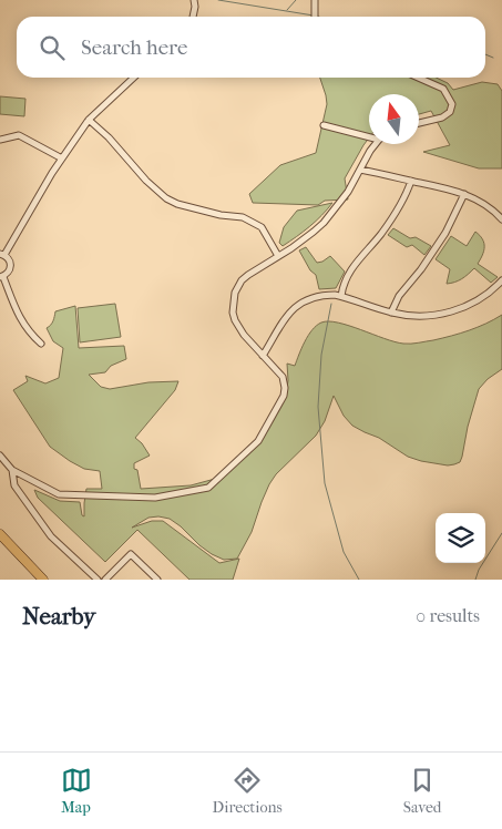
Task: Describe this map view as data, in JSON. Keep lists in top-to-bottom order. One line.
{"north":"top","page":{"search":"Search here","heading":["Nearby","0 results"],"nav":["Map","Directions","Saved"]}}
